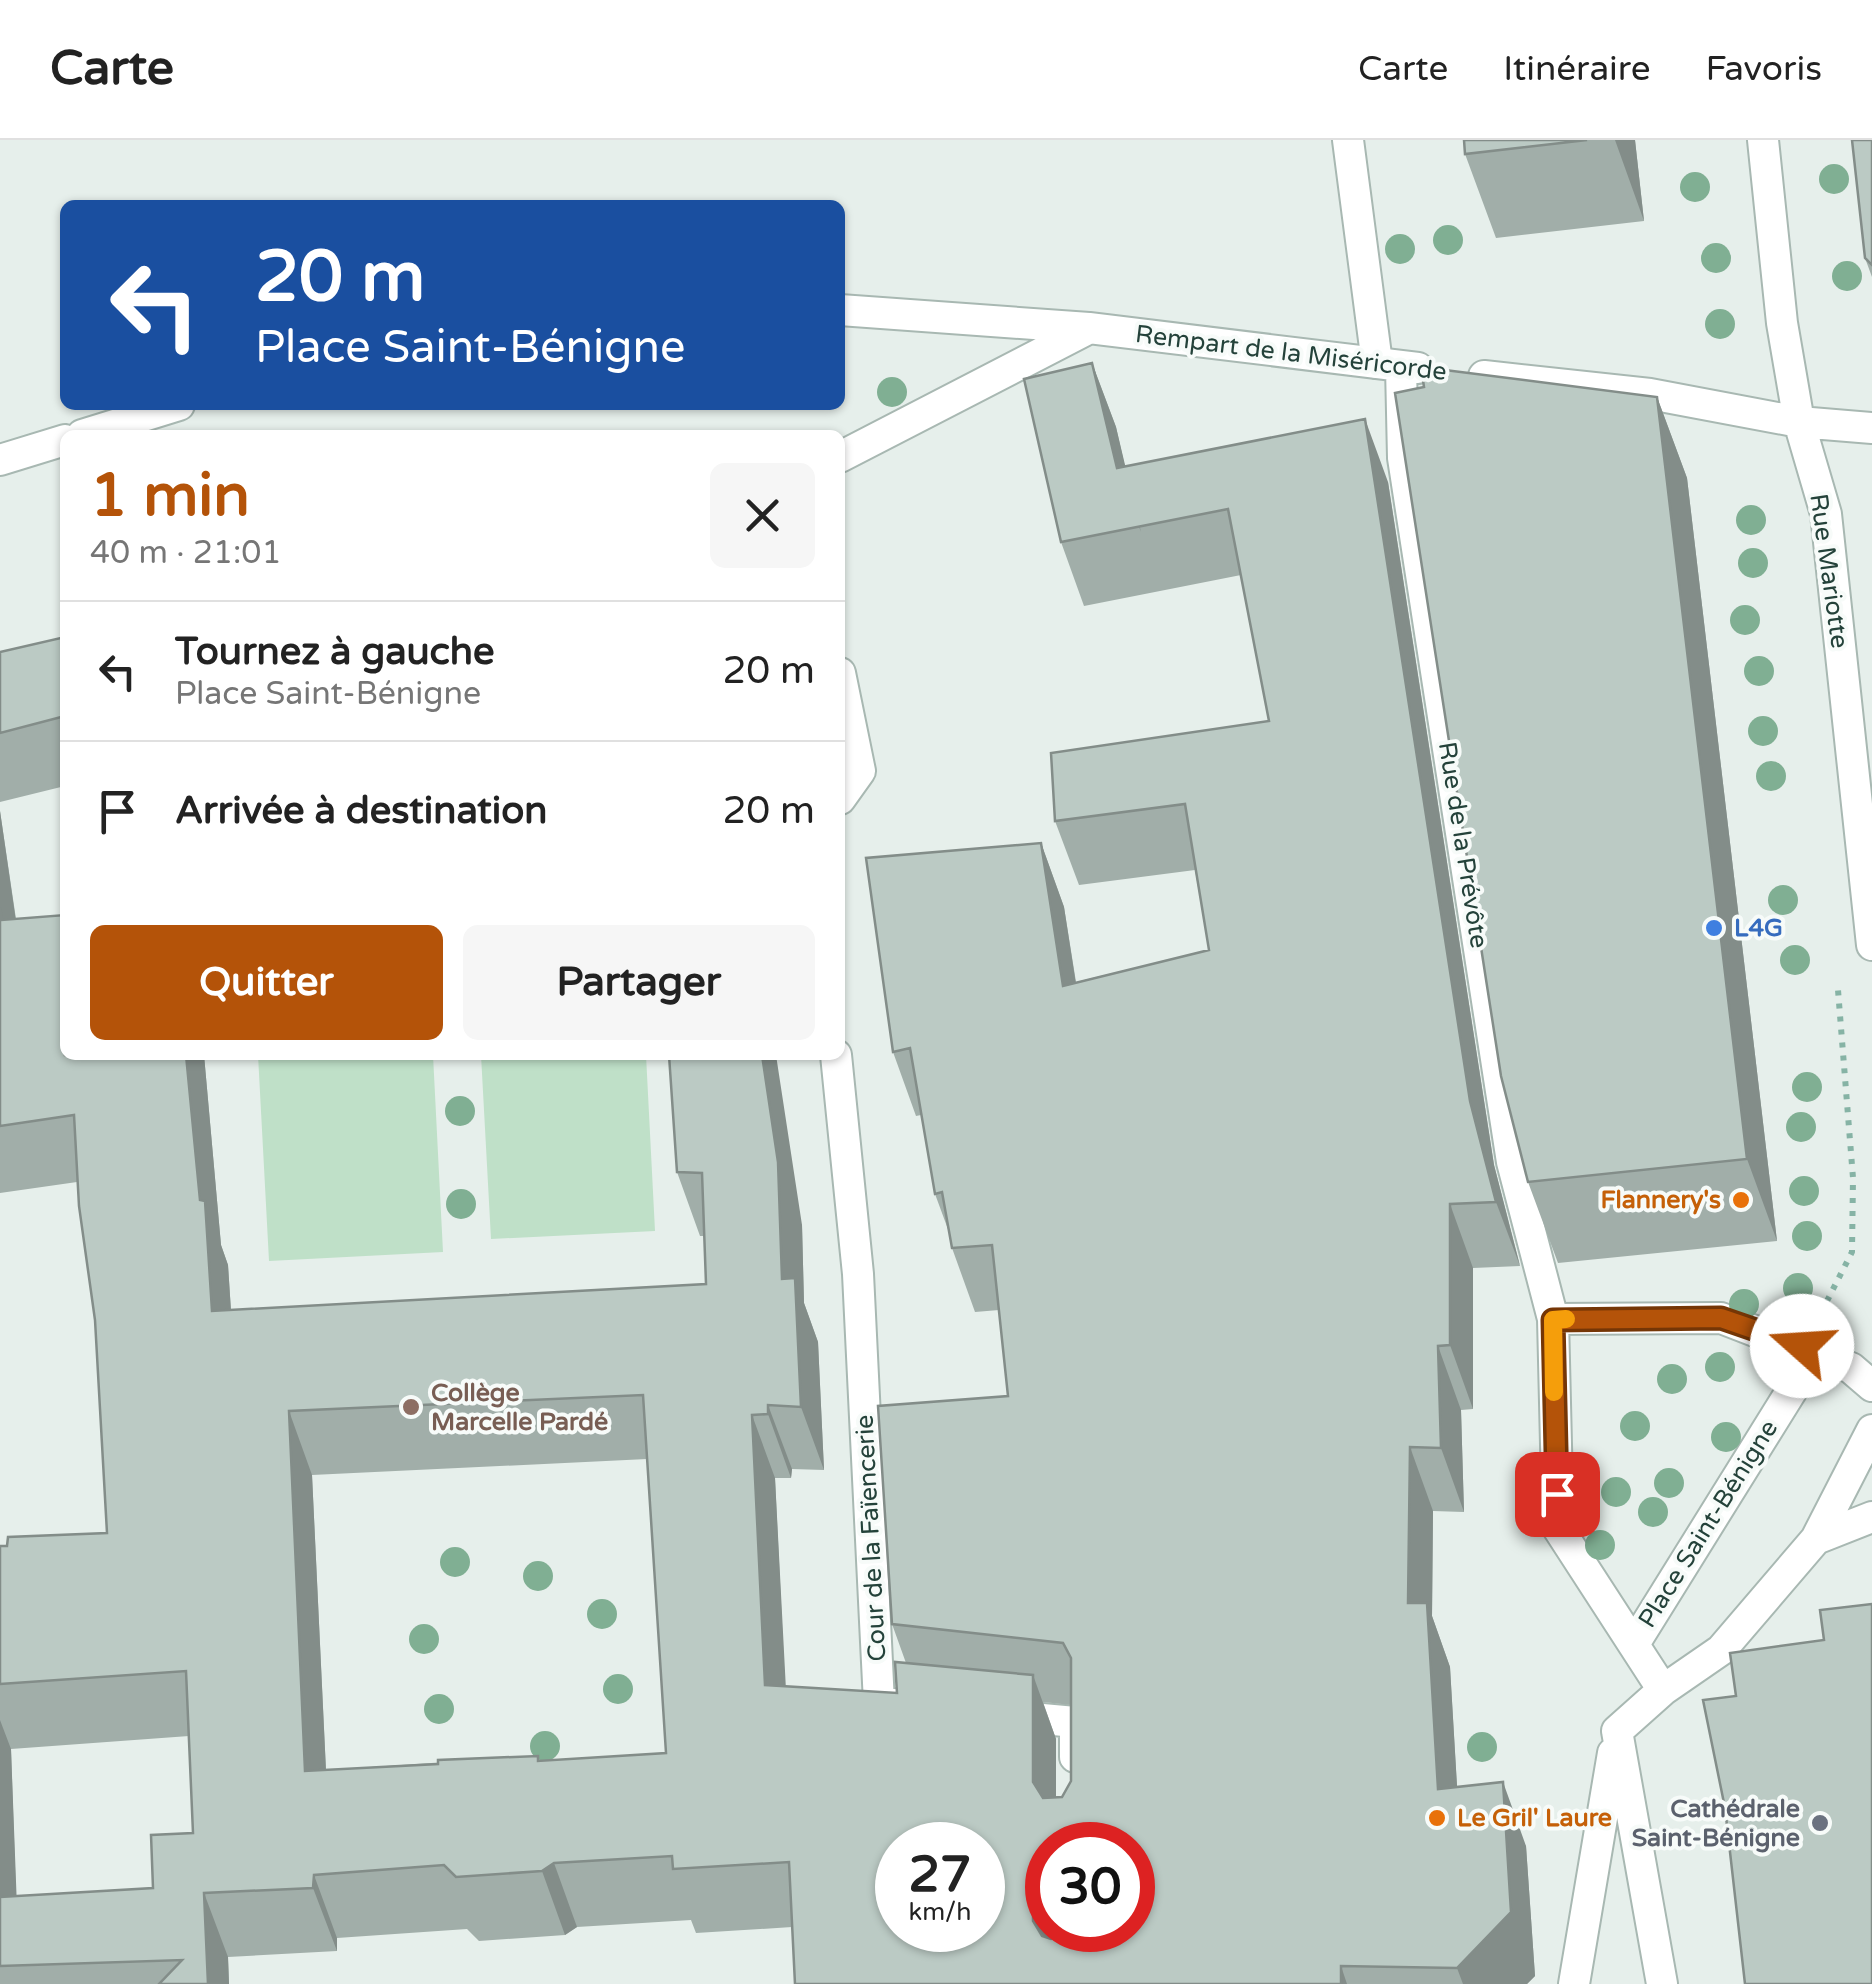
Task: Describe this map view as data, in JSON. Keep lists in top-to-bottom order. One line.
{"streets":{"street":["Rempart de la Miséricorde","Rue Mariotte","Rue de la Prévôte","Place Saint-Bénigne","Cour de la Faïencerie"]},"crossings":[["Rempart de la Miséricorde","Rue Mariotte"],["Rempart de la Miséricorde","Rue de la Prévôte"],["Rue de la Prévôte","Place Saint-Bénigne"]],"places":["L4G","Flannery's","Collège Marcelle Pardé","Le Gril' Laure","Cathédrale Saint-Bénigne"],"page":{"header":"Carte","nav":["Carte","Itinéraire","Favoris"],"turn":["20 m","Place Saint-Bénigne"],"heading":["1 min","40 m · 21:01"],"list":[{"name":"Tournez à gauche","note":"Place Saint-Bénigne","value":"20 m"},{"name":"Arrivée à destination","value":"20 m"}],"buttons":["Quitter","Partager"],"speed":"27 km/h","limit":"30"}}
